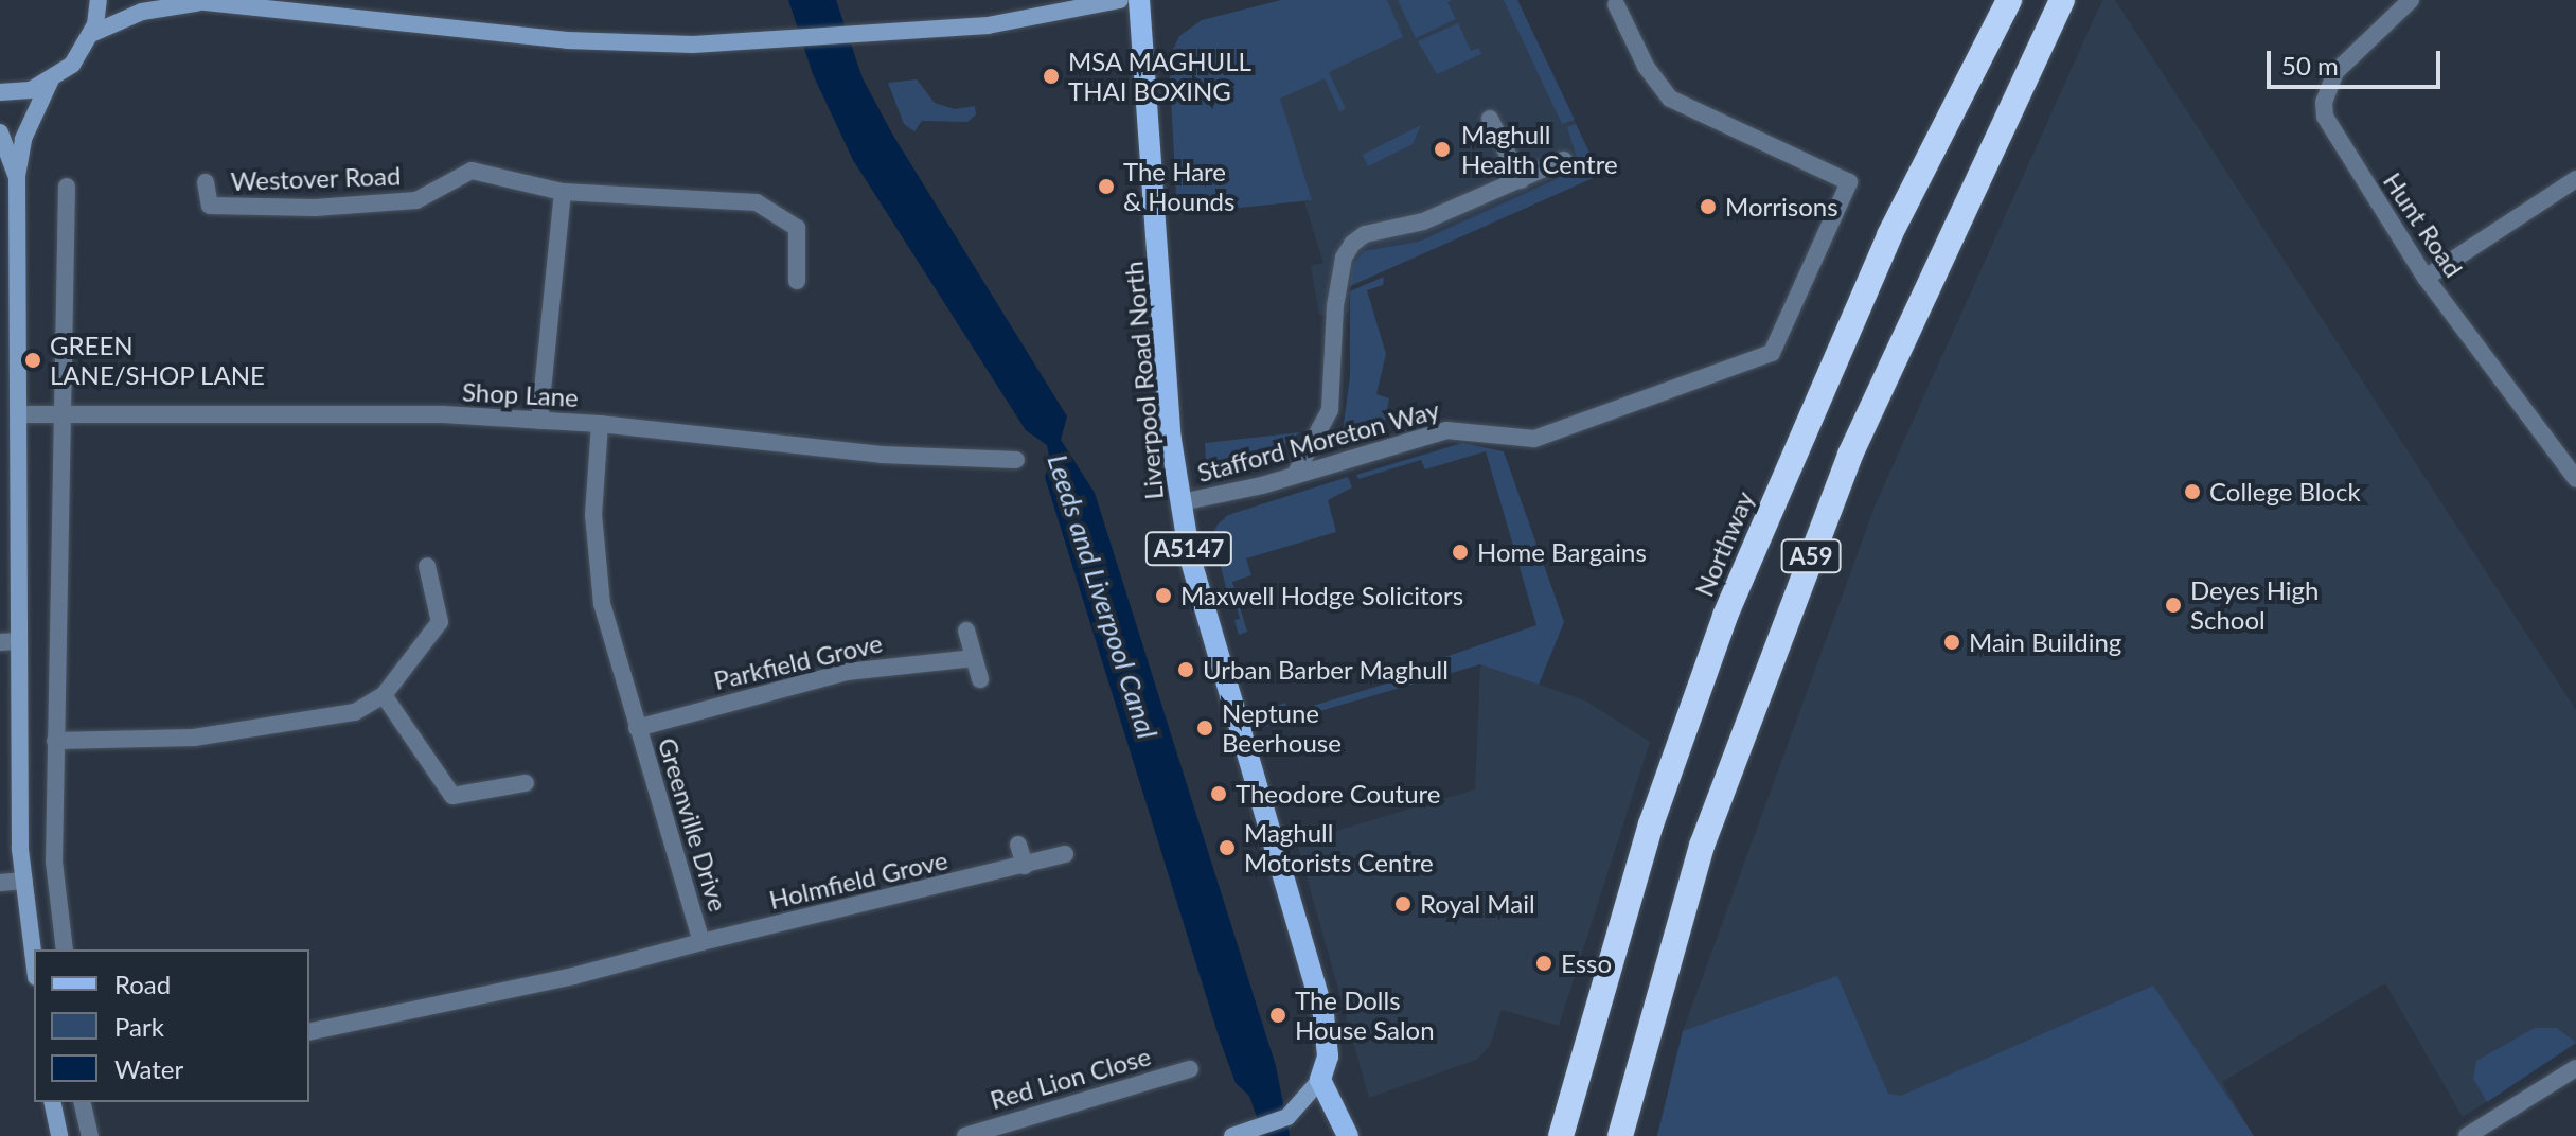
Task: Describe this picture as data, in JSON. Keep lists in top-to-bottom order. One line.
{"streets":{"highway":["Northway","A59"],"main road":["Liverpool Road North","A5147"],"street":["Westover Road","Hunt Road","Shop Lane","Stafford Moreton Way","Parkfield Grove","Greenville Drive","Holmfield Grove","Red Lion Close"]},"crossings":[["Liverpool Road North","Stafford Moreton Way"],["Shop Lane","Greenville Drive"],["Parkfield Grove","Greenville Drive"],["Greenville Drive","Holmfield Grove"]],"water":["Leeds and Liverpool Canal"],"places":["MSA MAGHULL THAI BOXING","Maghull Health Centre","The Hare & Hounds","Morrisons","GREEN LANE/SHOP LANE","College Block","Home Bargains","Maxwell Hodge Solicitors","Deyes High School","Main Building","Urban Barber Maghull","Neptune Beerhouse","Theodore Couture","Maghull Motorists Centre","Royal Mail","Esso","The Dolls House Salon"],"legend":["Road","Park","Water"],"scale_bar":"50 m"}
